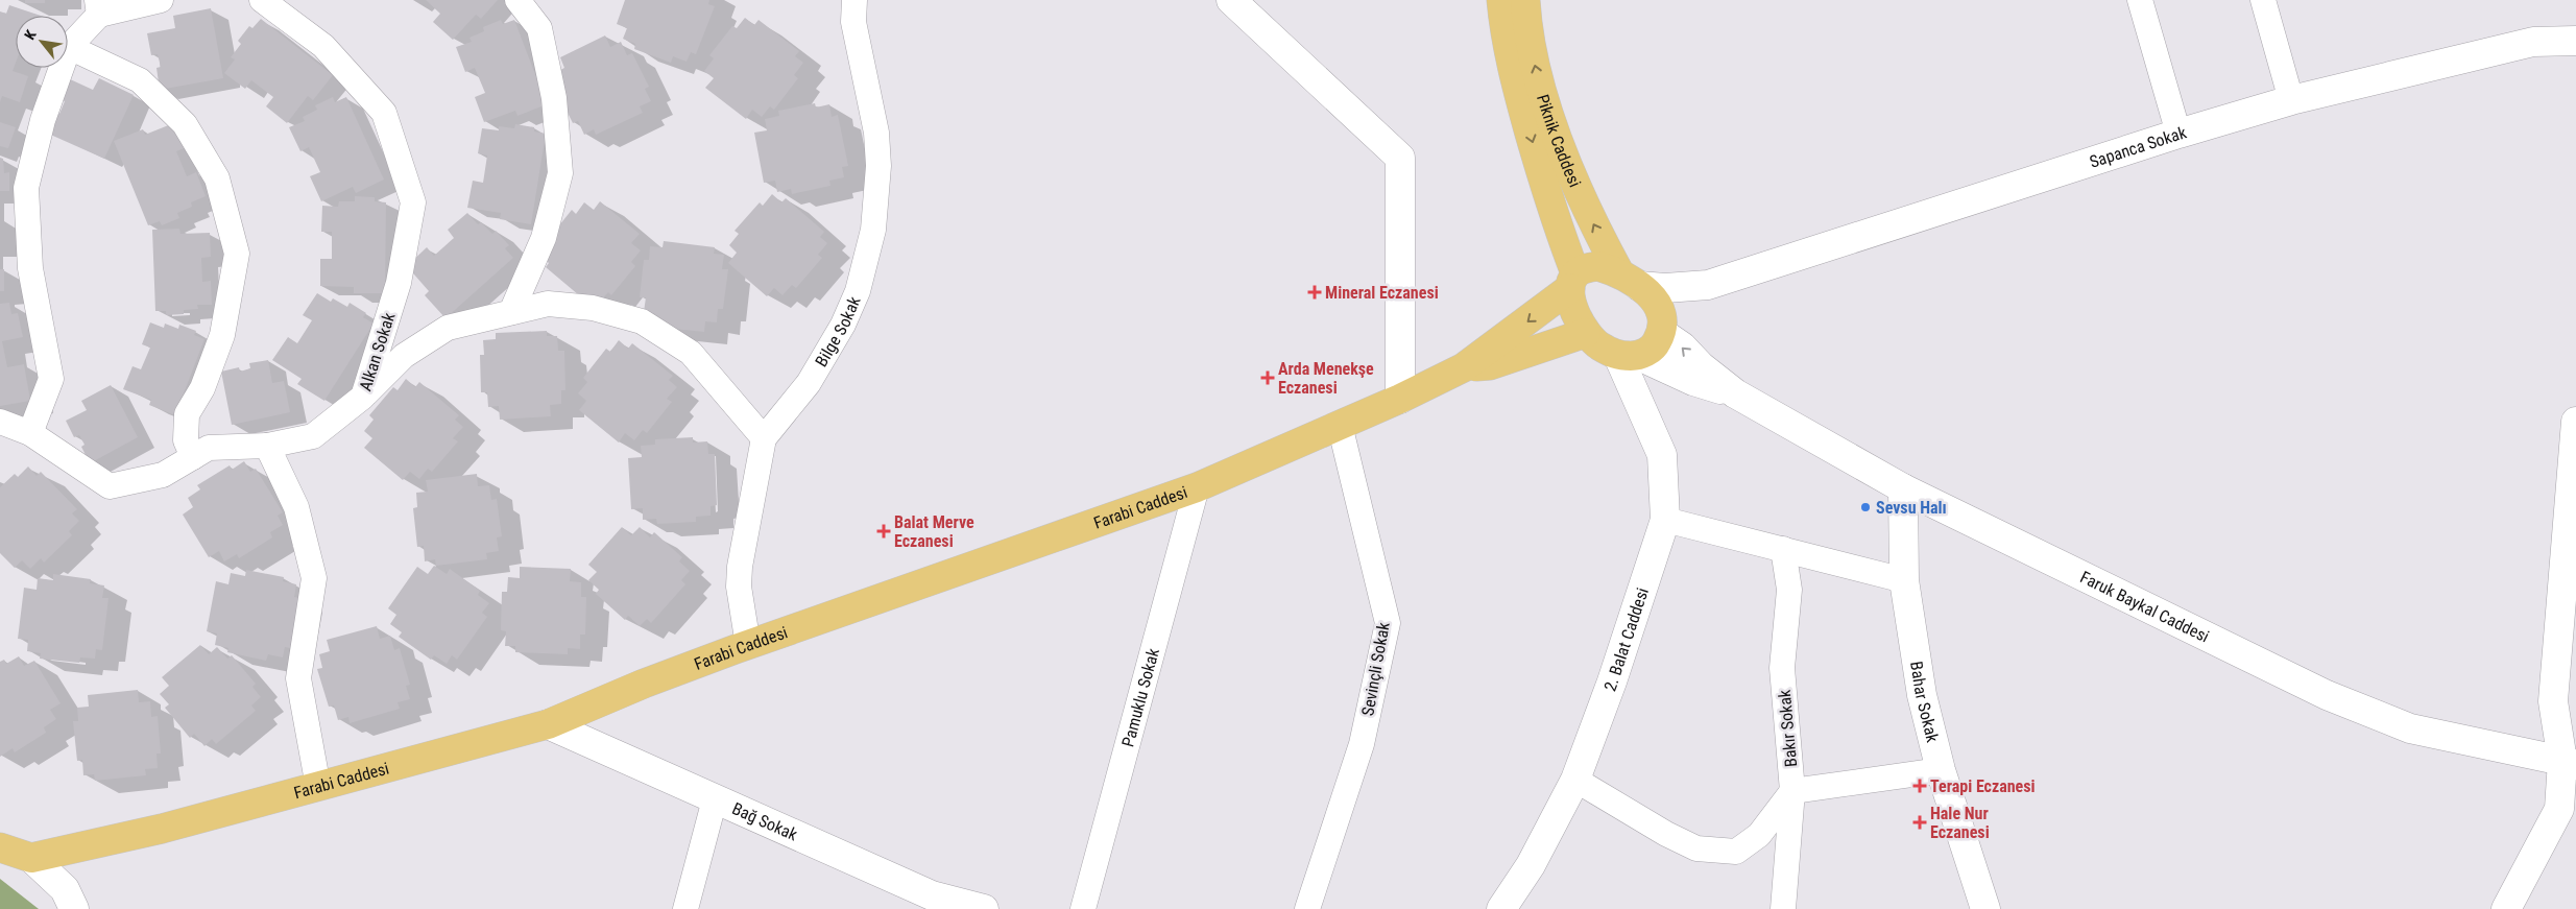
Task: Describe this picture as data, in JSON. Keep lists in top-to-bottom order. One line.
{"streets":{"main road":["Piknik Caddesi","Farabi Caddesi"],"street":["Sapanca Sokak","Bilge Sokak","Alkan Sokak","Faruk Baykal Caddesi","2. Balat Caddesi","Sevinçli Sokak","Pamuklu Sokak","Bahar Sokak","Bakır Sokak","Bağ Sokak"]},"crossings":[["Piknik Caddesi","Sapanca Sokak"],["Piknik Caddesi","2. Balat Caddesi"],["Sapanca Sokak","2. Balat Caddesi"],["Bilge Sokak","Farabi Caddesi"],["Farabi Caddesi","Sevinçli Sokak"],["Farabi Caddesi","Pamuklu Sokak"],["Farabi Caddesi","Bağ Sokak"],["Faruk Baykal Caddesi","Bahar Sokak"]],"places":{"health":["Mineral Eczanesi","Arda Menekşe Eczanesi","Balat Merve Eczanesi","Terapi Eczanesi","Hale Nur Eczanesi"],"other":["Sevsu Halı"]},"north":"top left"}
